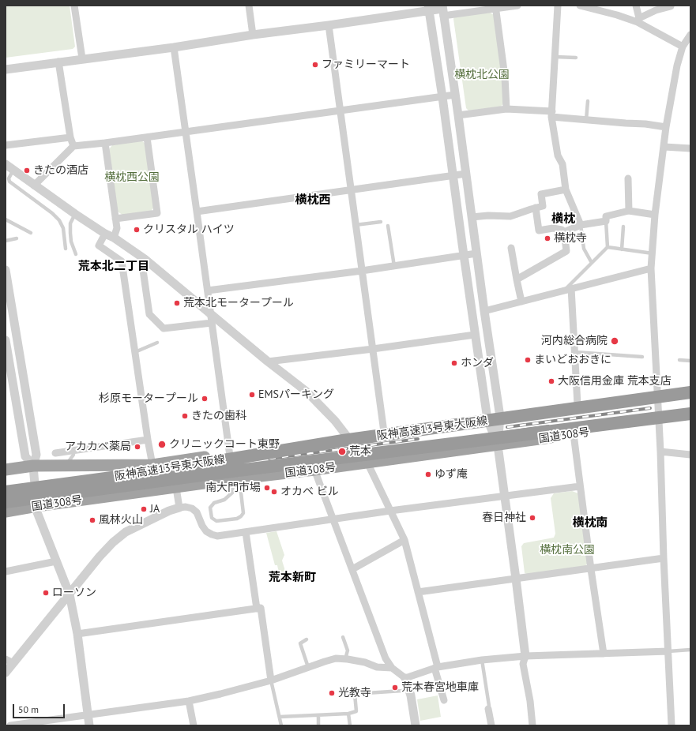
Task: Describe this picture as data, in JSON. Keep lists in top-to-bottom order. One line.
{"streets":{"highway":["阪神高速13号東大阪線","国道308号"]},"districts":["横枕西","横枕","荒本北二丁目","横枕南","荒本新町"],"parks":["横枕北公園","横枕西公園","横枕南公園"],"places":["ファミリーマート","きたの酒店","クリスタル ハイツ","横枕寺","荒本北モータープール","河内総合病院","まいどおおきに","ホンダ","大阪信用金庫 荒本支店","EMSパーキング","杉原モータープール","きたの歯科","クリニックコート東野","アカカベ薬局","荒本","ゆず庵","南大門市場","オカベ ビル","JA","春日神社","風林火山","ローソン","荒本春宮地車庫","光教寺"],"scale_bar":"50 m"}
